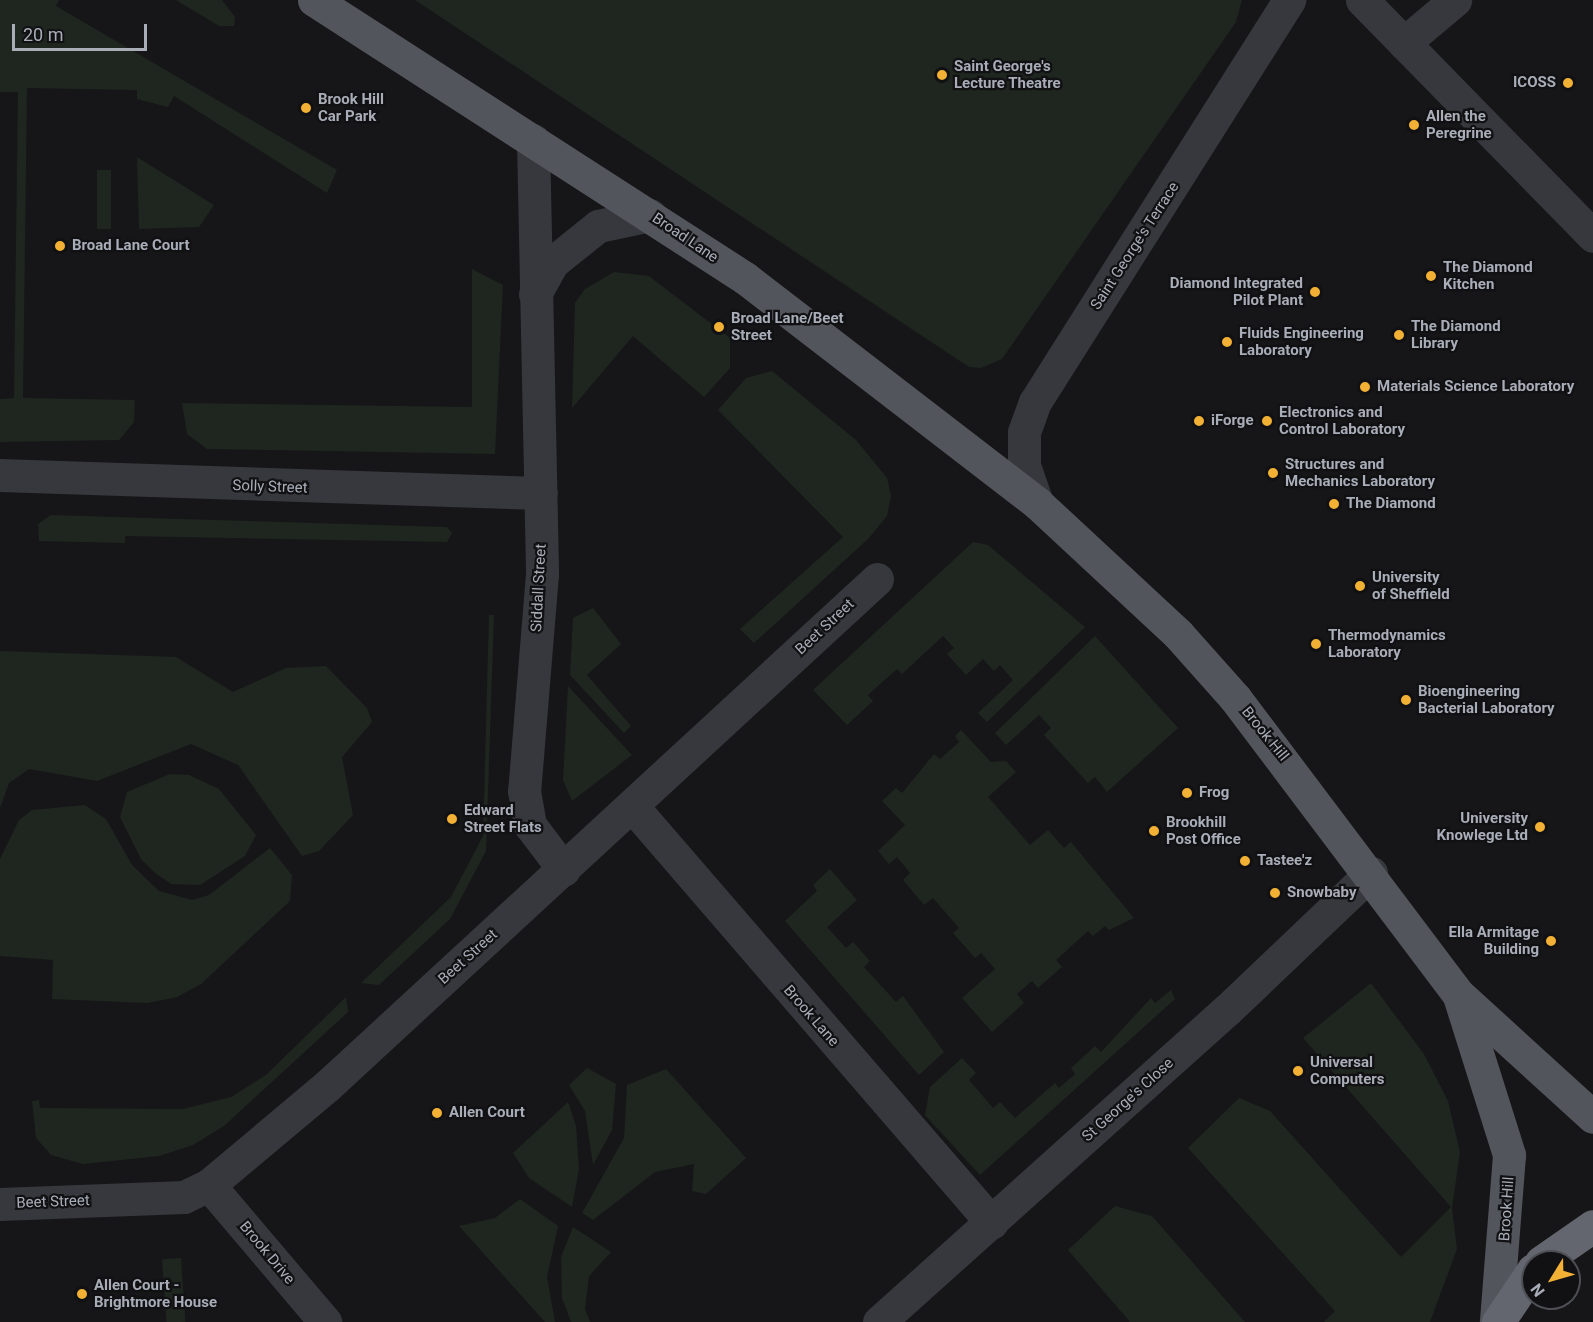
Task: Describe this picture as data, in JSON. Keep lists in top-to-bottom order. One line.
{"streets":{"main road":["Broad Lane","Brook Hill"],"street":["Saint George's Terrace","Solly Street","Siddall Street","Beet Street","Brook Lane","St George's Close","Brook Drive"]},"crossings":[["Broad Lane","Saint George's Terrace"],["Broad Lane","Siddall Street"],["Broad Lane","Brook Hill"],["Saint George's Terrace","Brook Hill"],["Solly Street","Siddall Street"],["Siddall Street","Beet Street"],["Beet Street","Brook Lane"],["Beet Street","Brook Drive"],["Brook Hill","St George's Close"],["Brook Lane","St George's Close"]],"places":["Saint George's Lecture Theatre","ICOSS","Brook Hill Car Park","Allen the Peregrine","Broad Lane Court","The Diamond Kitchen","Diamond Integrated Pilot Plant","Broad Lane/Beet Street","The Diamond Library","Fluids Engineering Laboratory","Materials Science Laboratory","iForge","Electronics and Control Laboratory","Structures and Mechanics Laboratory","The Diamond","University of Sheffield","Thermodynamics Laboratory","Bioengineering Bacterial Laboratory","Frog","Edward Street Flats","University Knowlege Ltd","Brookhill Post Office","Tastee'z","Snowbaby","Ella Armitage Building","Universal Computers","Allen Court","Allen Court - Brightmore House"],"scale_bar":"20 m","north":"bottom left"}
